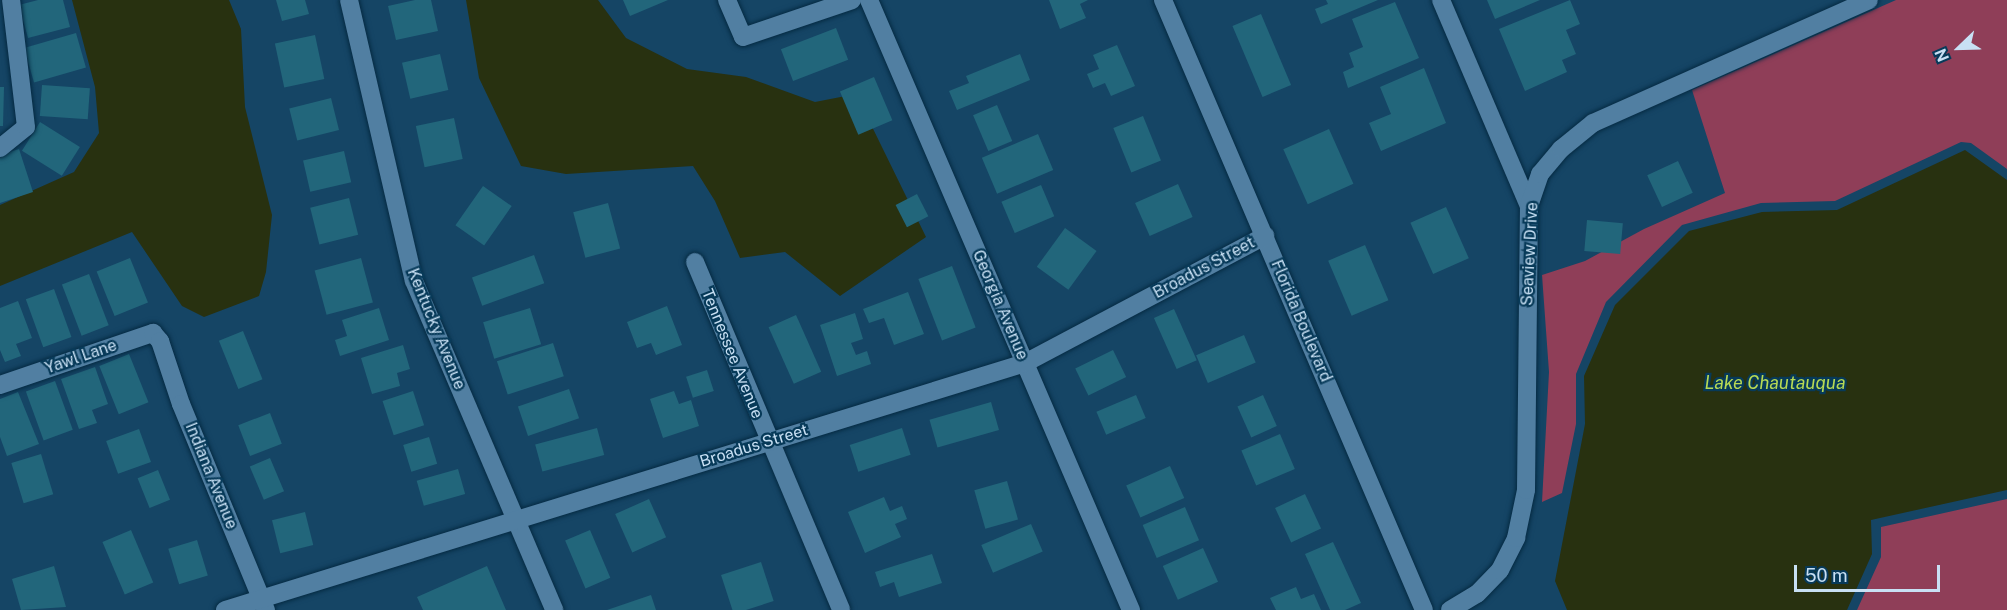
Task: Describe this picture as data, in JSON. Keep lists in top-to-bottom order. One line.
{"streets":{"street":["Seaview Drive","Broadus Street","Georgia Avenue","Florida Boulevard","Kentucky Avenue","Tennessee Avenue","Yawl Lane","Indiana Avenue"]},"crossings":[["Broadus Street","Georgia Avenue"],["Broadus Street","Florida Boulevard"],["Broadus Street","Kentucky Avenue"],["Broadus Street","Tennessee Avenue"],["Broadus Street","Indiana Avenue"],["Yawl Lane","Indiana Avenue"]],"water":["Lake Chautauqua"],"scale_bar":"50 m","north":"bottom left"}
